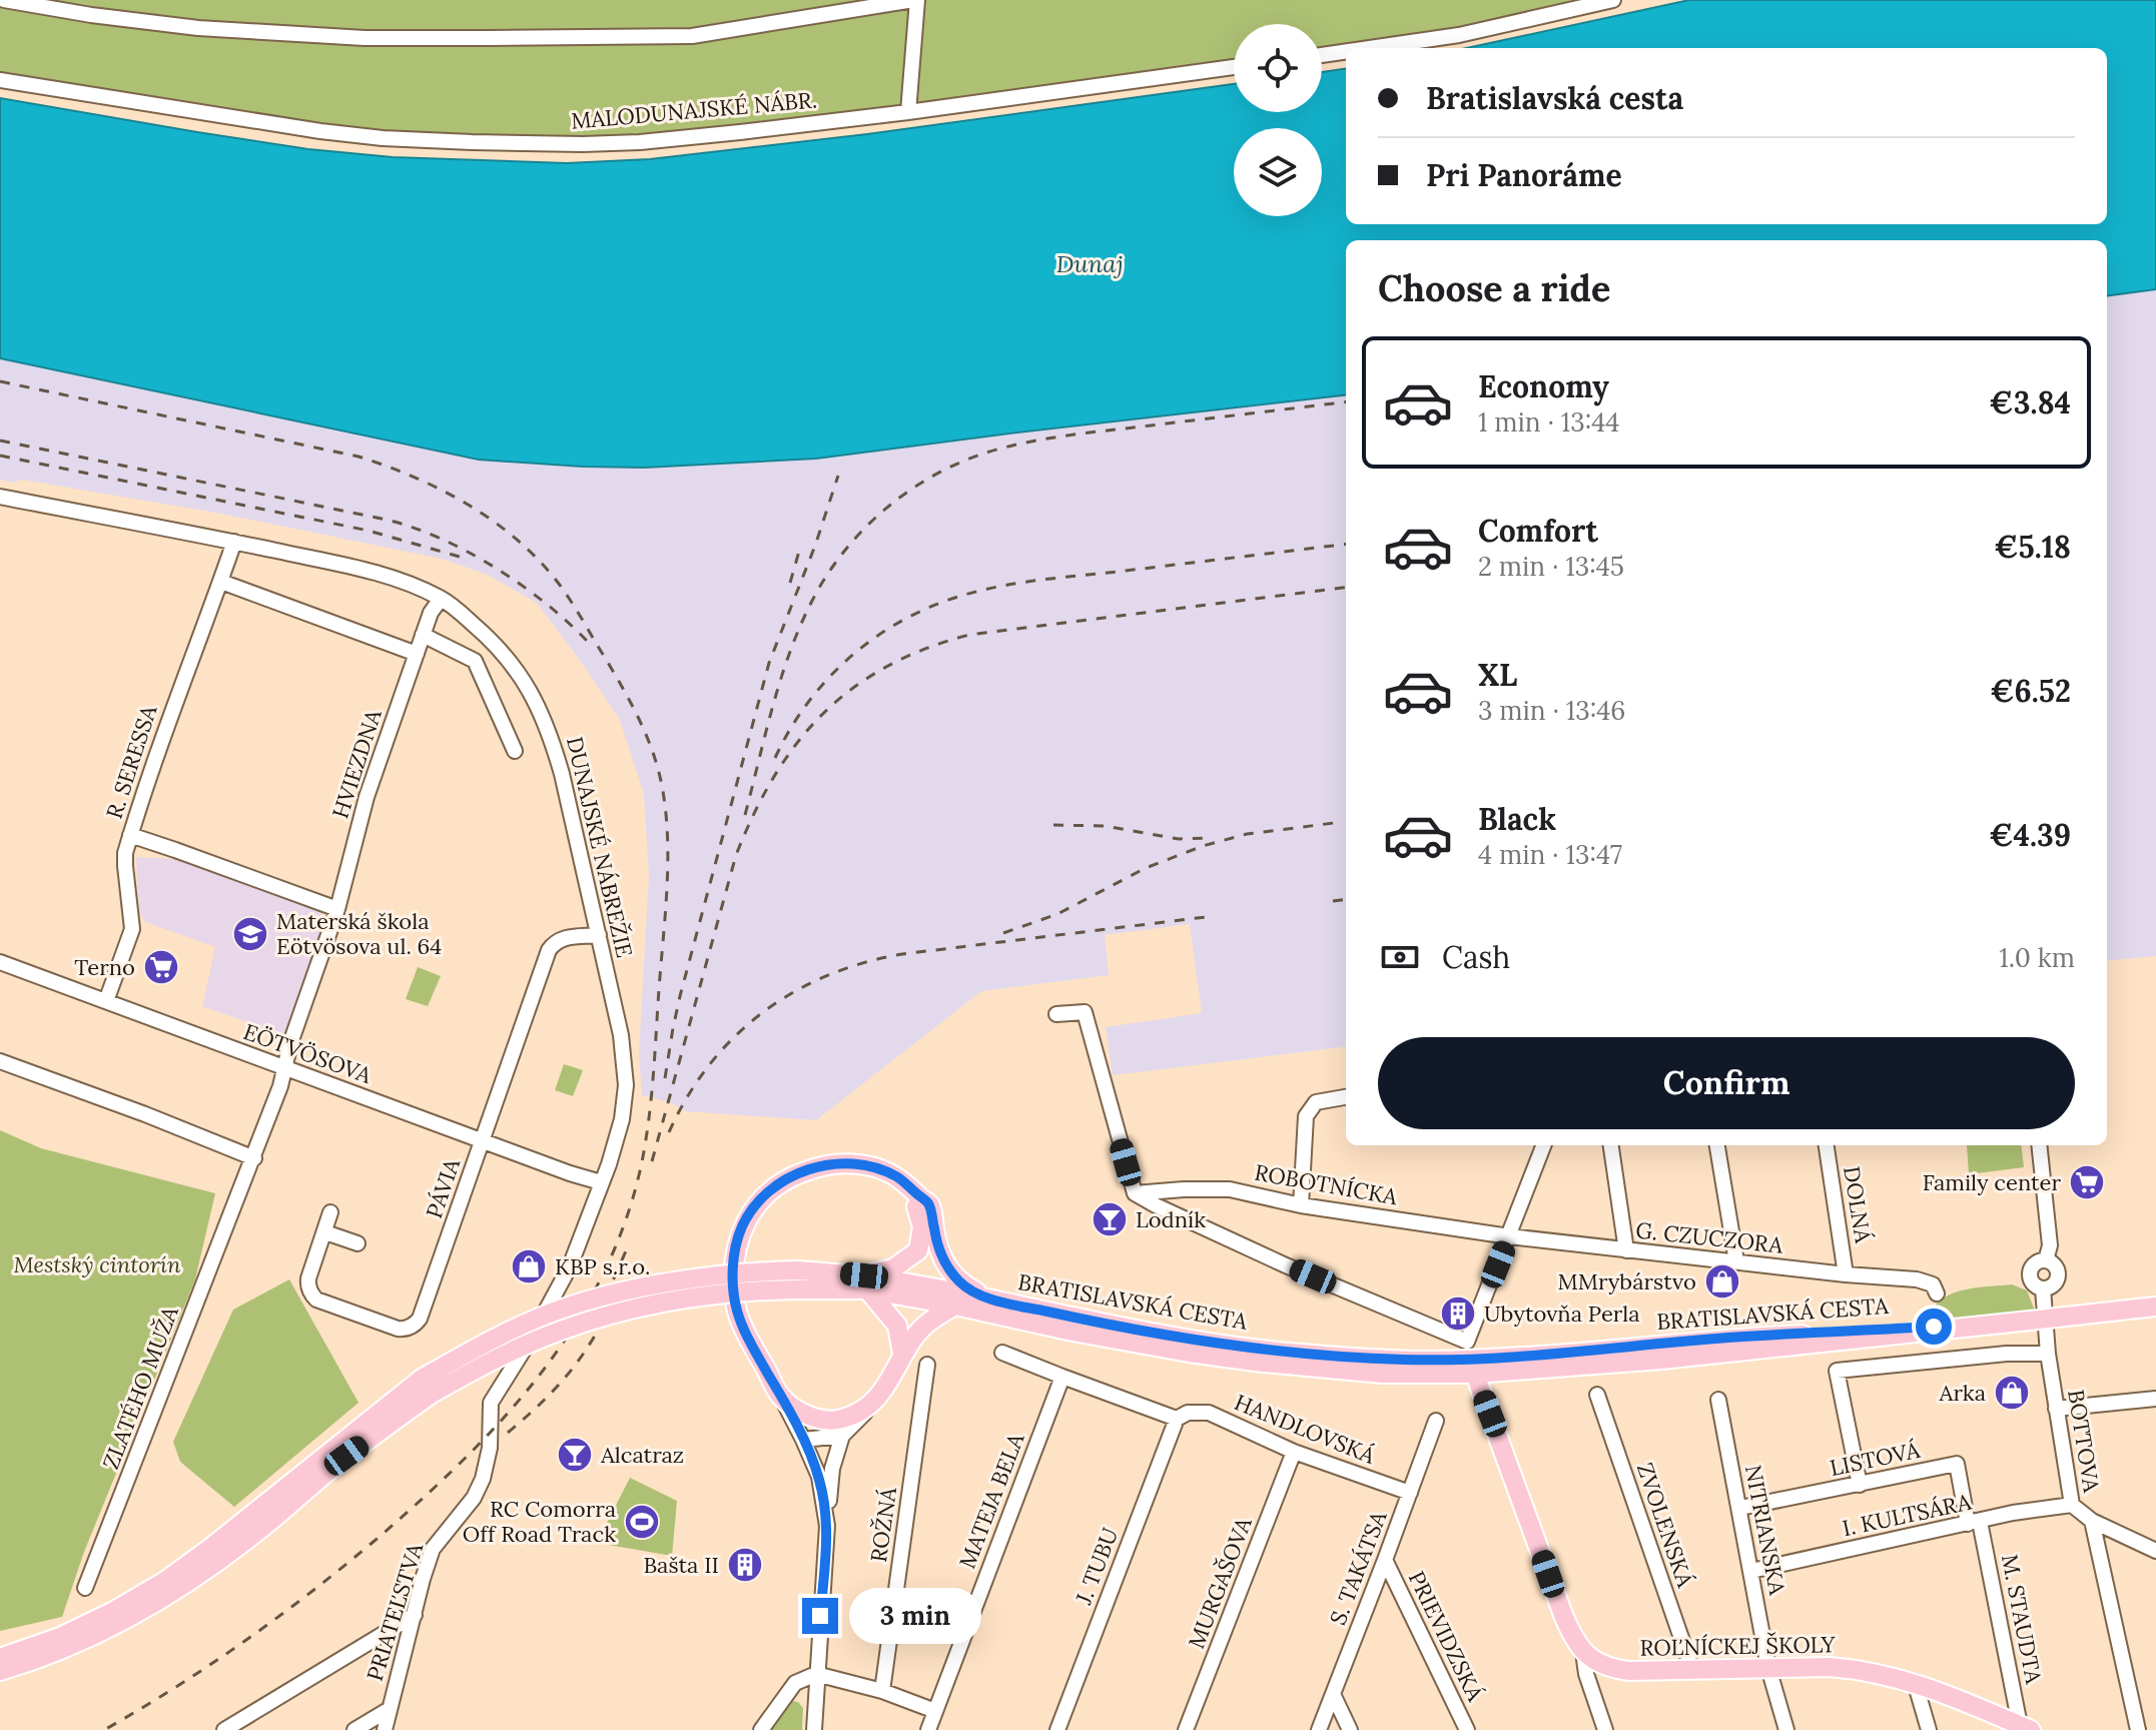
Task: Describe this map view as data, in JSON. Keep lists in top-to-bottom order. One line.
{"streets":{"main road":["BRATISLAVSKÁ CESTA","ROĽNÍCKEJ ŠKOLY"],"street":["MALODUNAJSKÉ NÁBR.","R. SERESSA","HVIEZDNA","DUNAJSKÉ NÁBREŽIE","EÖTVÖSOVA","ROBOTNÍCKA","PÁVIA","DOLNÁ","G. CZUCZORA","ZLATÉHO MUŽA","HANDLOVSKÁ","BOTTOVA","LISTOVÁ","MATEJA BELA","I. KULTSÁRA","ROŽNÁ","ZVOLENSKÁ","NITRIANSKA","J. TUBU","S. TAKÁTSA","MURGAŠOVA","PRIATEĽSTVA","M. STAUDTA","PRIEVIDZSKÁ"]},"crossings":[["R. SERESSA","DUNAJSKÉ NÁBREŽIE"],["R. SERESSA","EÖTVÖSOVA"],["HVIEZDNA","DUNAJSKÉ NÁBREŽIE"],["HVIEZDNA","EÖTVÖSOVA"],["HVIEZDNA","ZLATÉHO MUŽA"],["DUNAJSKÉ NÁBREŽIE","EÖTVÖSOVA"],["DUNAJSKÉ NÁBREŽIE","PÁVIA"],["DUNAJSKÉ NÁBREŽIE","PRIATEĽSTVA"],["EÖTVÖSOVA","PÁVIA"],["EÖTVÖSOVA","ZLATÉHO MUŽA"],["ROBOTNÍCKA","G. CZUCZORA"],["DOLNÁ","G. CZUCZORA"],["HANDLOVSKÁ","MATEJA BELA"],["HANDLOVSKÁ","J. TUBU"],["HANDLOVSKÁ","S. TAKÁTSA"],["HANDLOVSKÁ","MURGAŠOVA"],["BOTTOVA","I. KULTSÁRA"],["LISTOVÁ","I. KULTSÁRA"],["LISTOVÁ","NITRIANSKA"],["LISTOVÁ","M. STAUDTA"],["I. KULTSÁRA","NITRIANSKA"],["I. KULTSÁRA","M. STAUDTA"],["ZVOLENSKÁ","ROĽNÍCKEJ ŠKOLY"],["NITRIANSKA","ROĽNÍCKEJ ŠKOLY"],["S. TAKÁTSA","PRIEVIDZSKÁ"],["M. STAUDTA","ROĽNÍCKEJ ŠKOLY"]],"water":["Dunaj"],"parks":["Mestský cintorín"],"places":{"school or university":["Materská škola Eötvösova ul. 64"],"supermarket":["Terno","Family center"],"bar":["Lodník","Alcatraz"],"shop":["KBP s.r.o.","MMrybárstvo","Arka"],"building":["Ubytovňa Perla","Bašta II"],"sports":["RC Comorra Off Road Track"]},"page":{"banner":["Bratislavská cesta","Pri Panoráme"],"heading":"Choose a ride","list":[{"name":"Economy","note":"1 min · 13:44","value":"€3.84"},{"name":"Comfort","note":"2 min · 13:45","value":"€5.18"},{"name":"XL","note":"3 min · 13:46","value":"€6.52"},{"name":"Black","note":"4 min · 13:47","value":"€4.39"}],"pay":["Cash","1.0 km"],"buttons":"Confirm","bubble":"3 min"}}
